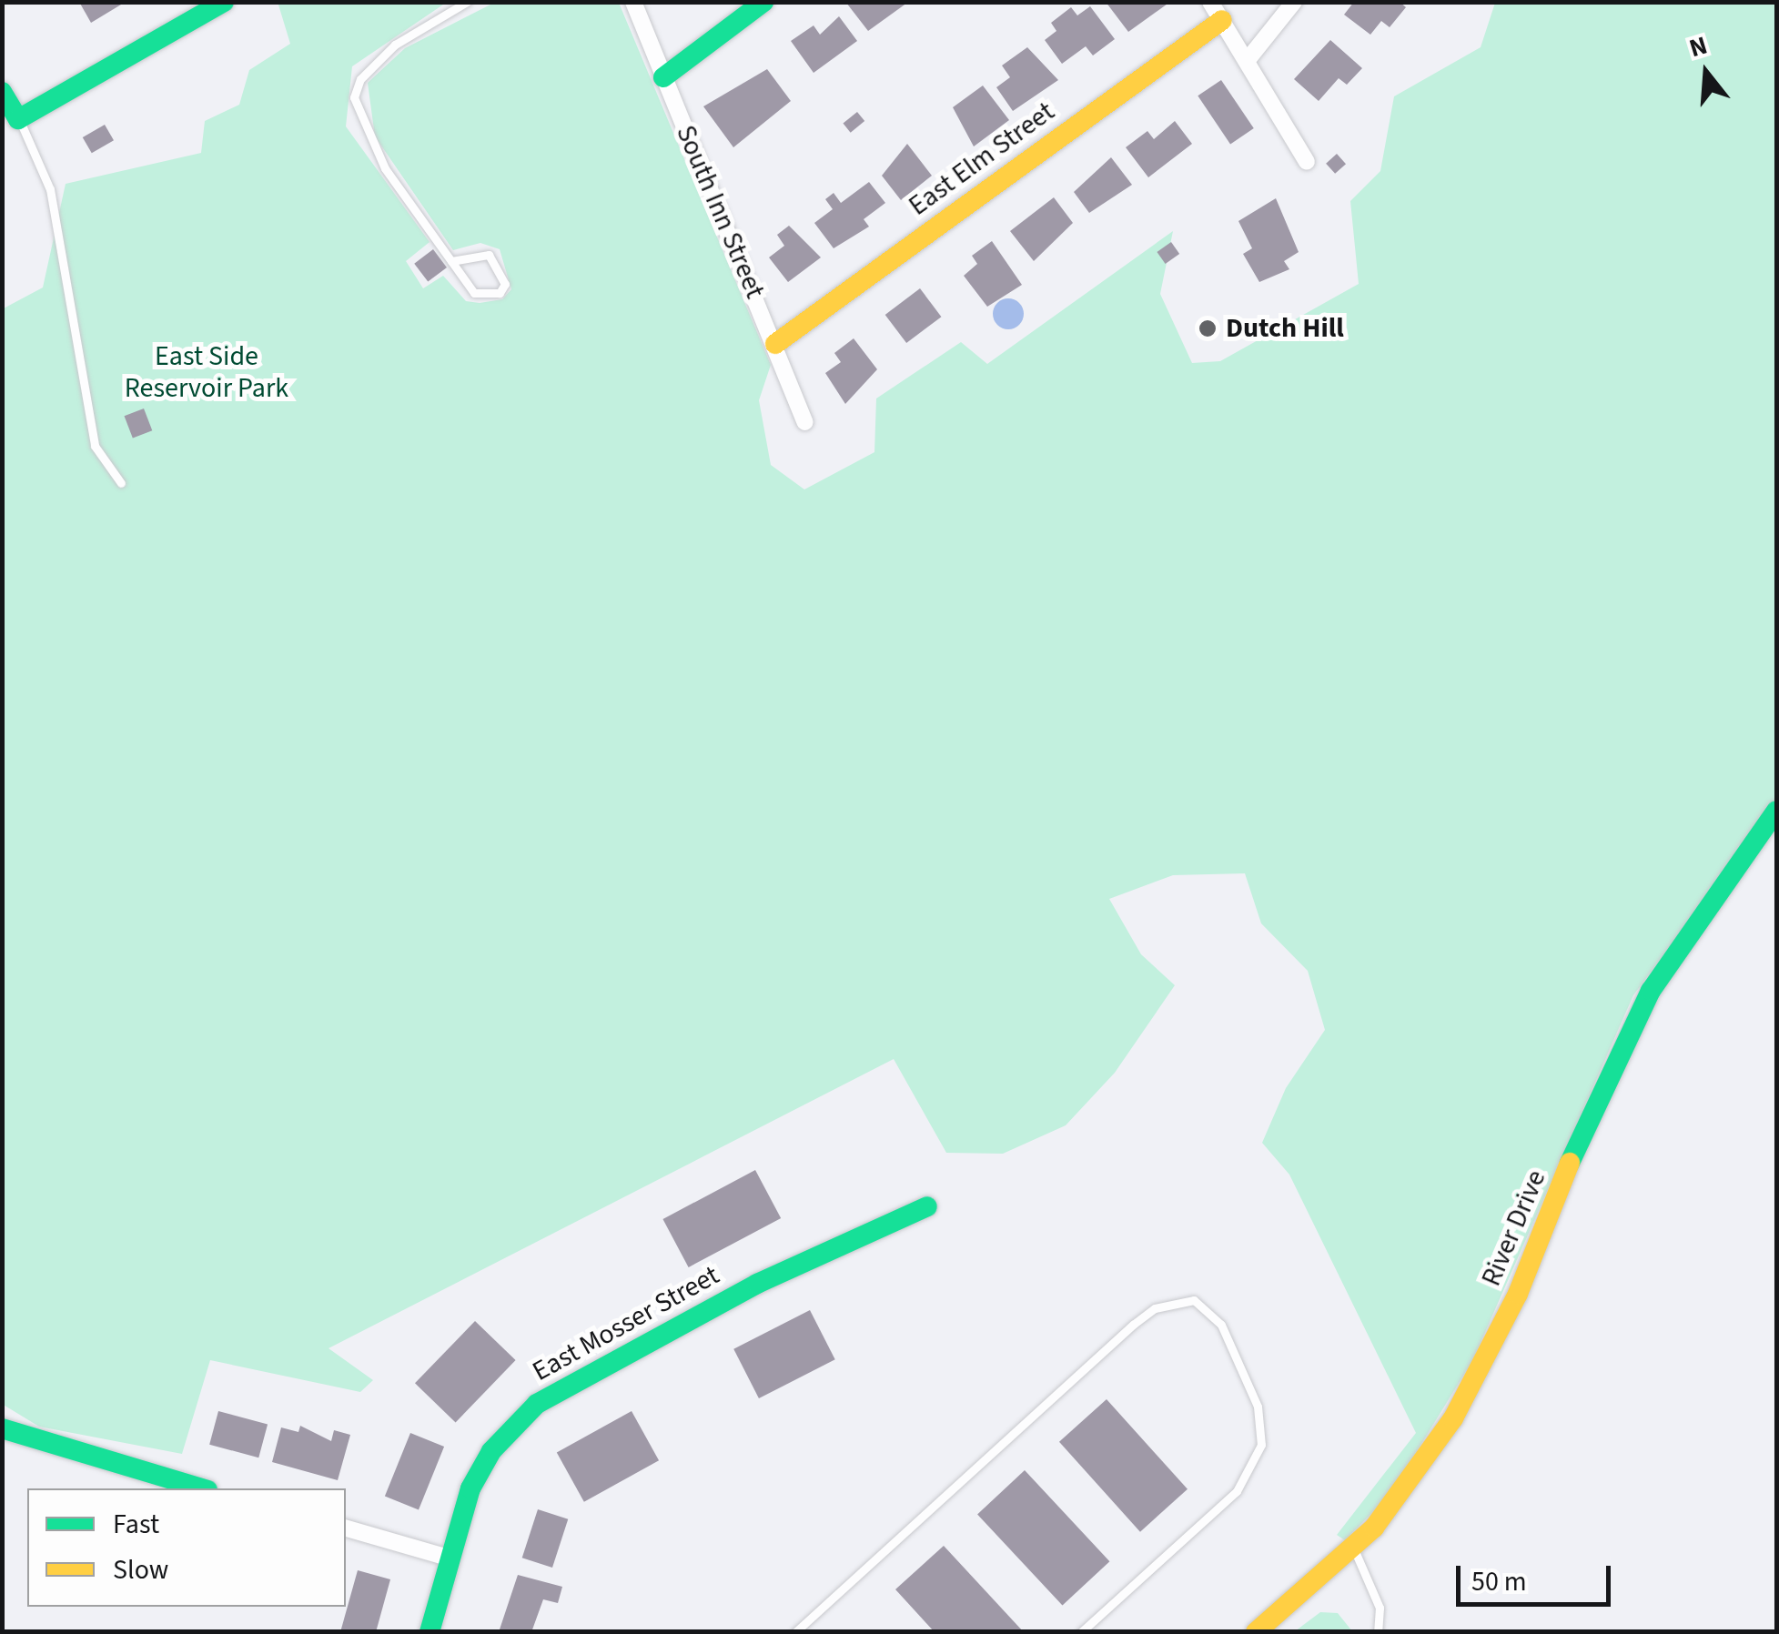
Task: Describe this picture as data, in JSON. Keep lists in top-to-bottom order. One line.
{"streets":{"street":["East Elm Street","South Inn Street","River Drive","East Mosser Street"]},"crossings":[["East Elm Street","South Inn Street"]],"parks":["East Side Reservoir Park"],"places":["Dutch Hill"],"legend":["Fast","Slow"],"scale_bar":"50 m","north":"top"}
